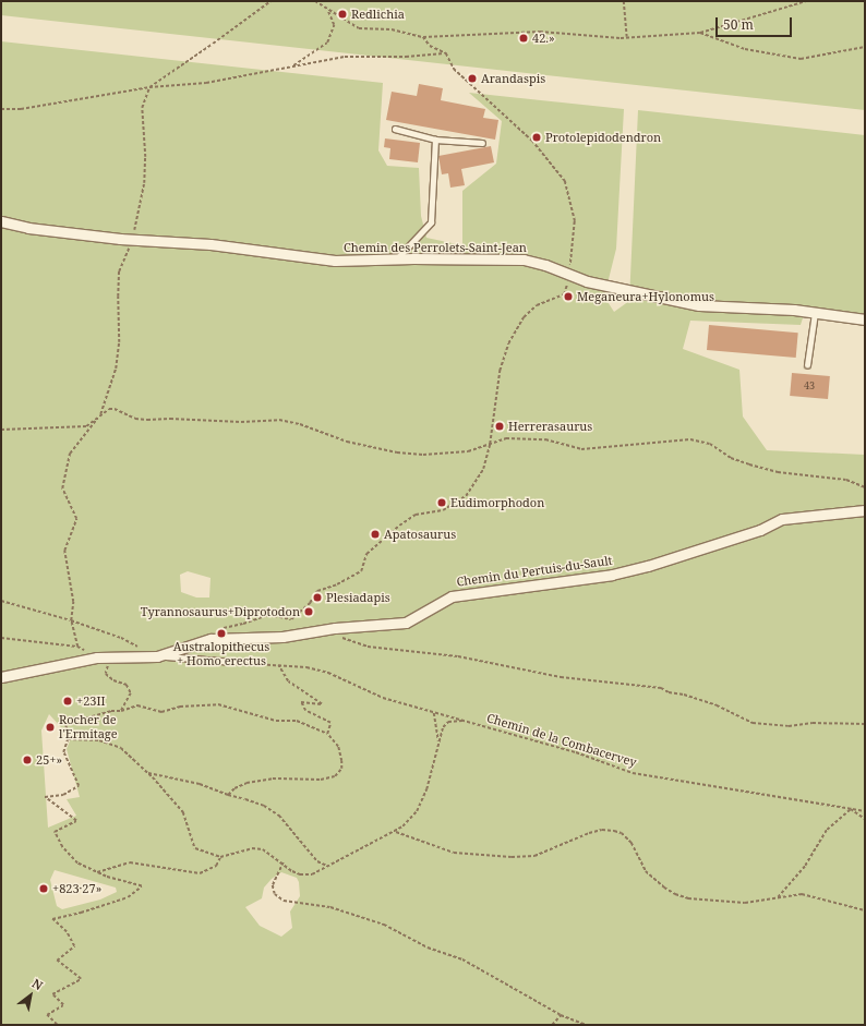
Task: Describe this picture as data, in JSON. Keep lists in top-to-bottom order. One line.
{"streets":{"street":["Chemin des Perrolets-Saint-Jean","Chemin du Pertuis-du-Sault"],"path":["Chemin de la Combacervey"]},"crossings":[["Chemin du Pertuis-du-Sault","Chemin de la Combacervey"]],"places":["Redlichia","42.»","Arandaspis","Protolepidodendron","Meganeura+Hylonomus","Herrerasaurus","Eudimorphodon","Apatosaurus","Plesiadapis","Tyrannosaurus+Diprotodon","Australopithecus + Homo erectus","+23II","Rocher de l'Ermitage","25+»","+823·27»"],"house_numbers":["43"],"scale_bar":"50 m","north":"top right"}
